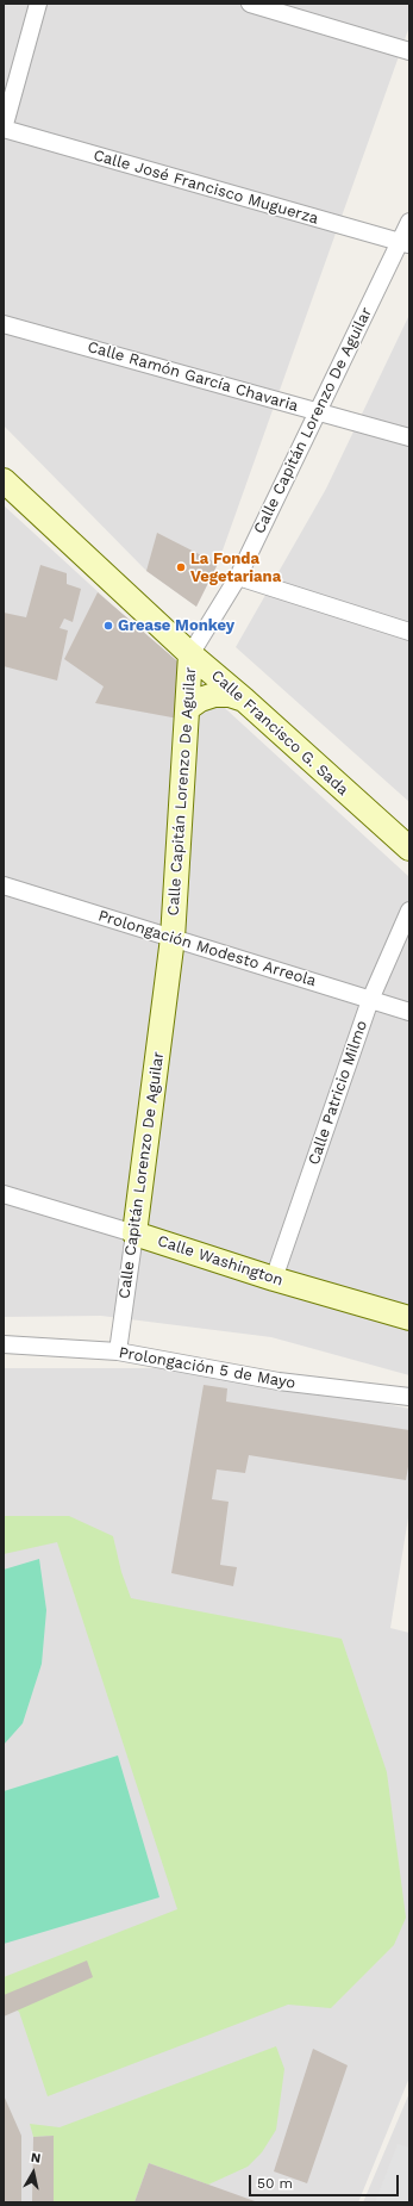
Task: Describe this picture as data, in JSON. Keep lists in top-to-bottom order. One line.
{"streets":{"street":["Calle José Francisco Muguerza","Calle Ramón García Chavaria","Calle Capitán Lorenzo De Aguilar","Calle Francisco G. Sada","Prolongación Modesto Arreola","Calle Patricio Milmo","Calle Washington","Prolongación 5 de Mayo"]},"crossings":[["Calle José Francisco Muguerza","Calle Capitán Lorenzo De Aguilar"],["Calle Ramón García Chavaria","Calle Capitán Lorenzo De Aguilar"],["Calle Capitán Lorenzo De Aguilar","Calle Francisco G. Sada"],["Calle Capitán Lorenzo De Aguilar","Prolongación Modesto Arreola"],["Calle Capitán Lorenzo De Aguilar","Calle Washington"],["Calle Capitán Lorenzo De Aguilar","Prolongación 5 de Mayo"],["Prolongación Modesto Arreola","Calle Patricio Milmo"],["Calle Patricio Milmo","Calle Washington"]],"places":["La Fonda Vegetariana","Grease Monkey"],"scale_bar":"50 m","north":"top"}
